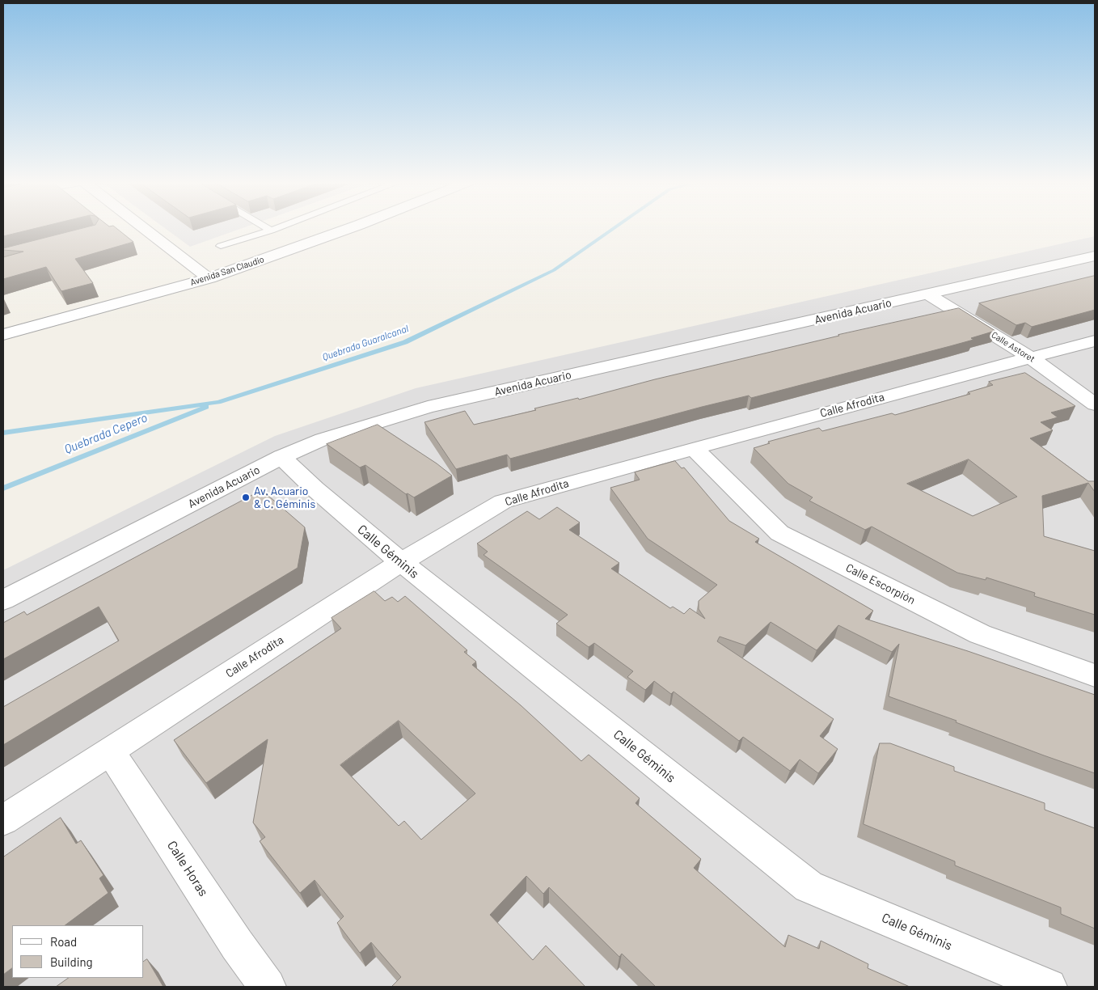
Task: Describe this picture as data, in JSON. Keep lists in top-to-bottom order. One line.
{"streets":{"street":["Avenida San Claudio","Avenida Acuario","Calle Astoret","Calle Afrodita","Calle Géminis","Calle Escorpión","Calle Horas"]},"crossings":[["Avenida Acuario","Calle Astoret"],["Avenida Acuario","Calle Géminis"],["Calle Astoret","Calle Afrodita"],["Calle Afrodita","Calle Géminis"],["Calle Afrodita","Calle Escorpión"],["Calle Afrodita","Calle Horas"]],"water":["Quebrada Guaralcanal","Quebrada Cepero"],"places":["Av. Acuario & C. Géminis"],"legend":["Road","Building"]}
